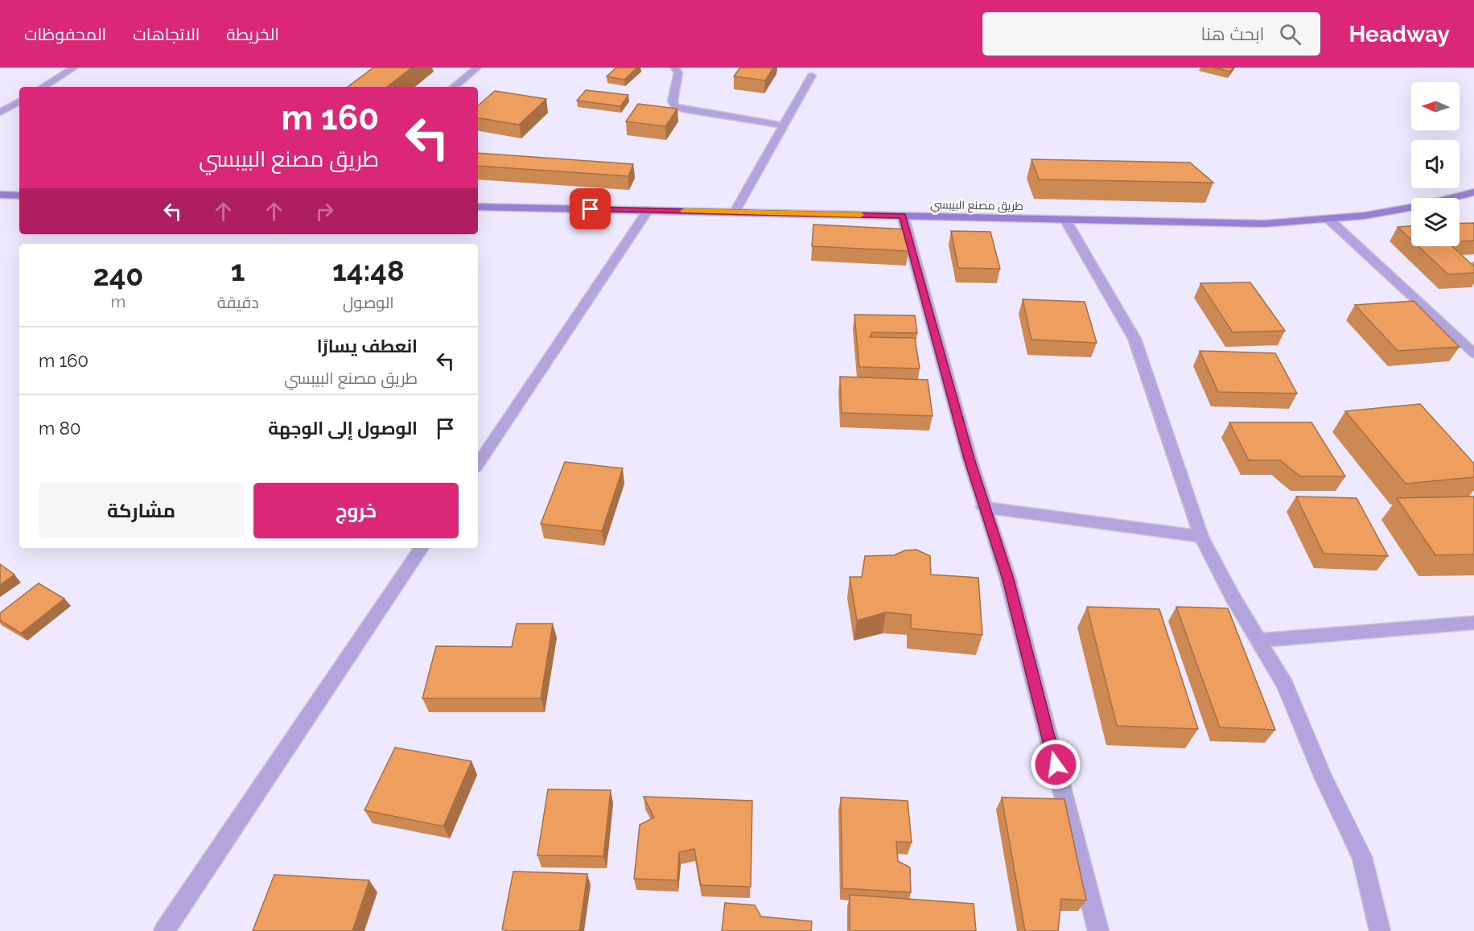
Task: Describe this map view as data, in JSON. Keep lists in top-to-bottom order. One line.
{"streets":{"main road":["طريق مصنع البيبسي"]},"north":"left","page":{"header":"Headway","search":"ابحث هنا","nav":["الخريطة","الاتجاهات","المحفوظات"],"turn":["160 m","طريق مصنع البيبسي"],"eta":["14:48","الوصول","1","دقيقة","240","m"],"list":[{"name":"انعطف يسارًا","note":"طريق مصنع البيبسي","value":"160 m"},{"name":"الوصول إلى الوجهة","value":"80 m"}],"buttons":["خروج","مشاركة"]}}
